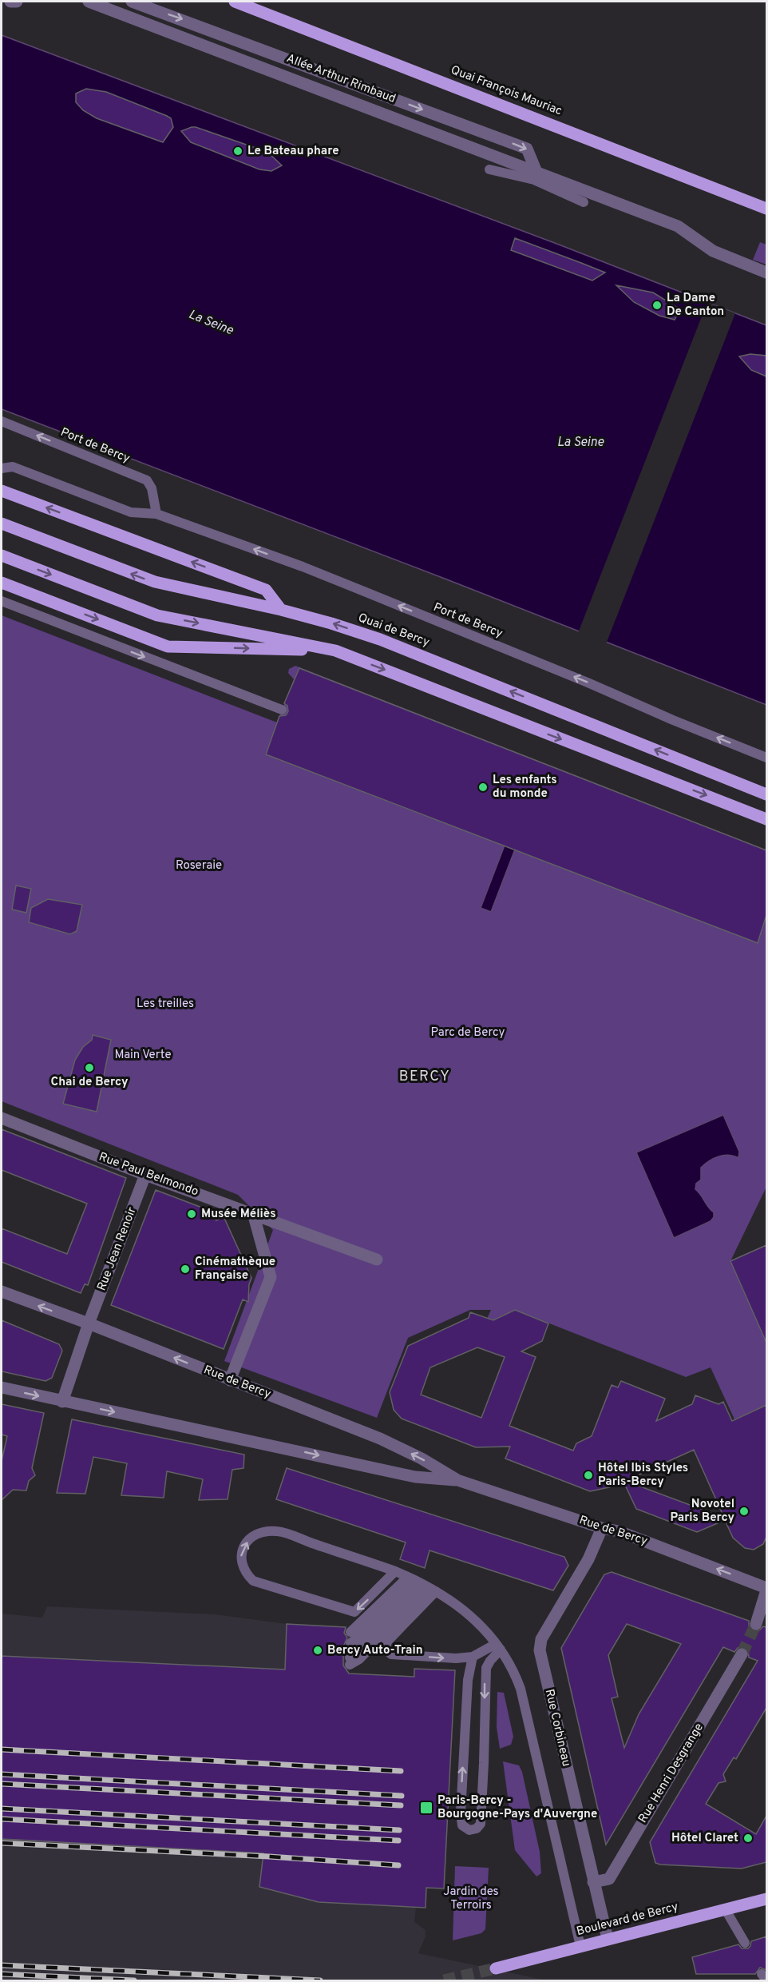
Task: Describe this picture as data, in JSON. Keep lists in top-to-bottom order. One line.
{"streets":{"main road":["Quai François Mauriac","Quai de Bercy","Boulevard de Bercy"],"street":["Allée Arthur Rimbaud","Rue Paul Belmondo","Rue Jean Renoir","Rue de Bercy","Rue Corbineau","Rue Henri Desgrange"],"lane":["Port de Bercy"]},"crossings":[["Rue Paul Belmondo","Rue Jean Renoir"],["Rue Jean Renoir","Rue de Bercy"],["Rue de Bercy","Rue Corbineau"],["Rue Corbineau","Rue Henri Desgrange"],["Rue Corbineau","Boulevard de Bercy"]],"one_way":["Port de Bercy"],"districts":["BERCY"],"water":["La Seine"],"parks":["Roseraie","Les treilles","Parc de Bercy","Main Verte","Jardin des Terroirs"],"places":{"other":["Le Bateau phare","La Dame De Canton","Les enfants du monde","Chai de Bercy","Musée Méliès","Cinémathèque Française","Hôtel Ibis Styles Paris-Bercy","Novotel Paris Bercy","Bercy Auto-Train","Hôtel Claret"],"transit":["Paris-Bercy - Bourgogne-Pays d'Auvergne"]}}
